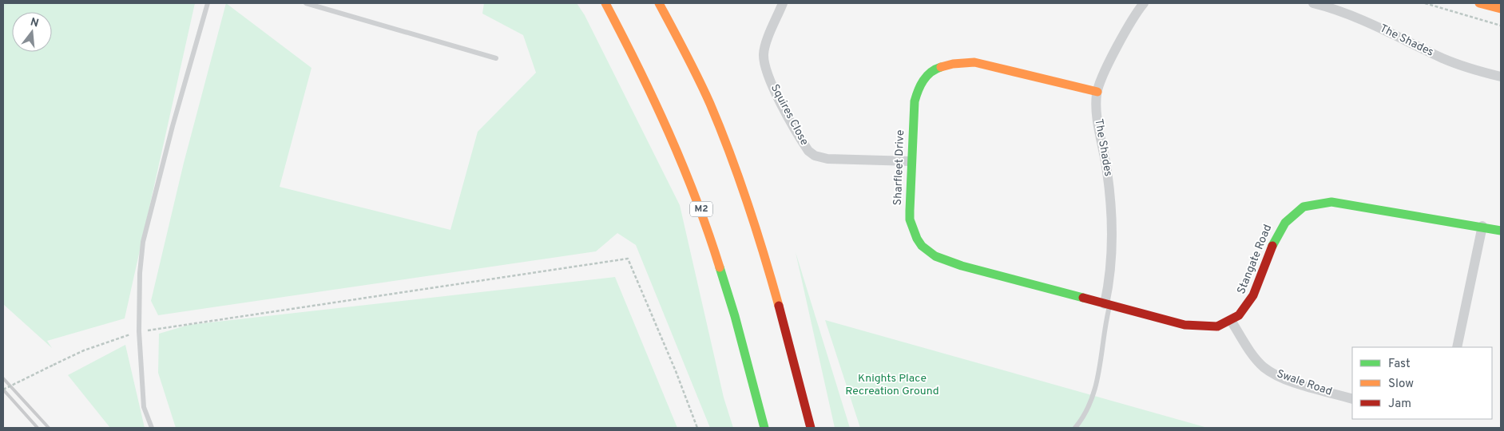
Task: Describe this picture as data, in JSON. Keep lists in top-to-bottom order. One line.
{"streets":{"main road":["Sharfleet Drive","M2","Stangate Road"],"street":["The Shades","Squires Close","Swale Road"]},"crossings":[["The Shades","Sharfleet Drive"],["The Shades","Stangate Road"],["Squires Close","Sharfleet Drive"],["Sharfleet Drive","Stangate Road"],["Stangate Road","Swale Road"]],"parks":["Knights Place Recreation Ground"],"legend":["Fast","Slow","Jam"],"north":"top"}
